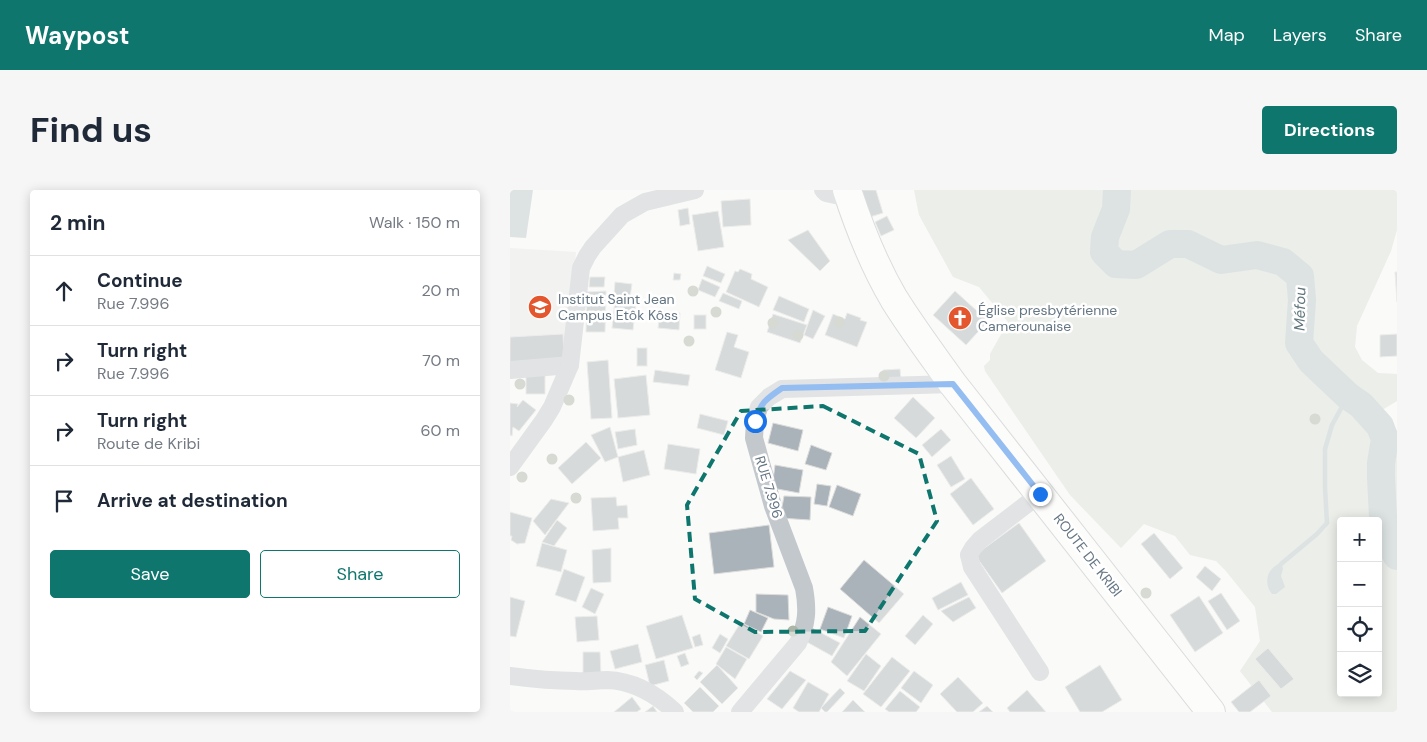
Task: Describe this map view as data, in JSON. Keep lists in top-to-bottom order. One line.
{"streets":{"main road":["ROUTE DE KRIBI"],"street":["RUE 7.996"]},"crossings":[["RUE 7.996","ROUTE DE KRIBI"]],"water":["Méfou"],"places":{"school or university":["Institut Saint Jean Campus Etôk Kôss"],"church":["Église presbytérienne Camerounaise"]},"page":{"header":"Waypost","nav":["Map","Layers","Share"],"buttons":["Directions",["Save","Share"]],"title":"Find us","heading":["2 min","Walk · 150 m"],"list":[["Continue","Rue 7.996","20 m"],["Turn right","Rue 7.996","70 m"],["Turn right","Route de Kribi","60 m"],"Arrive at destination"],"map_buttons":["+","−"]}}
